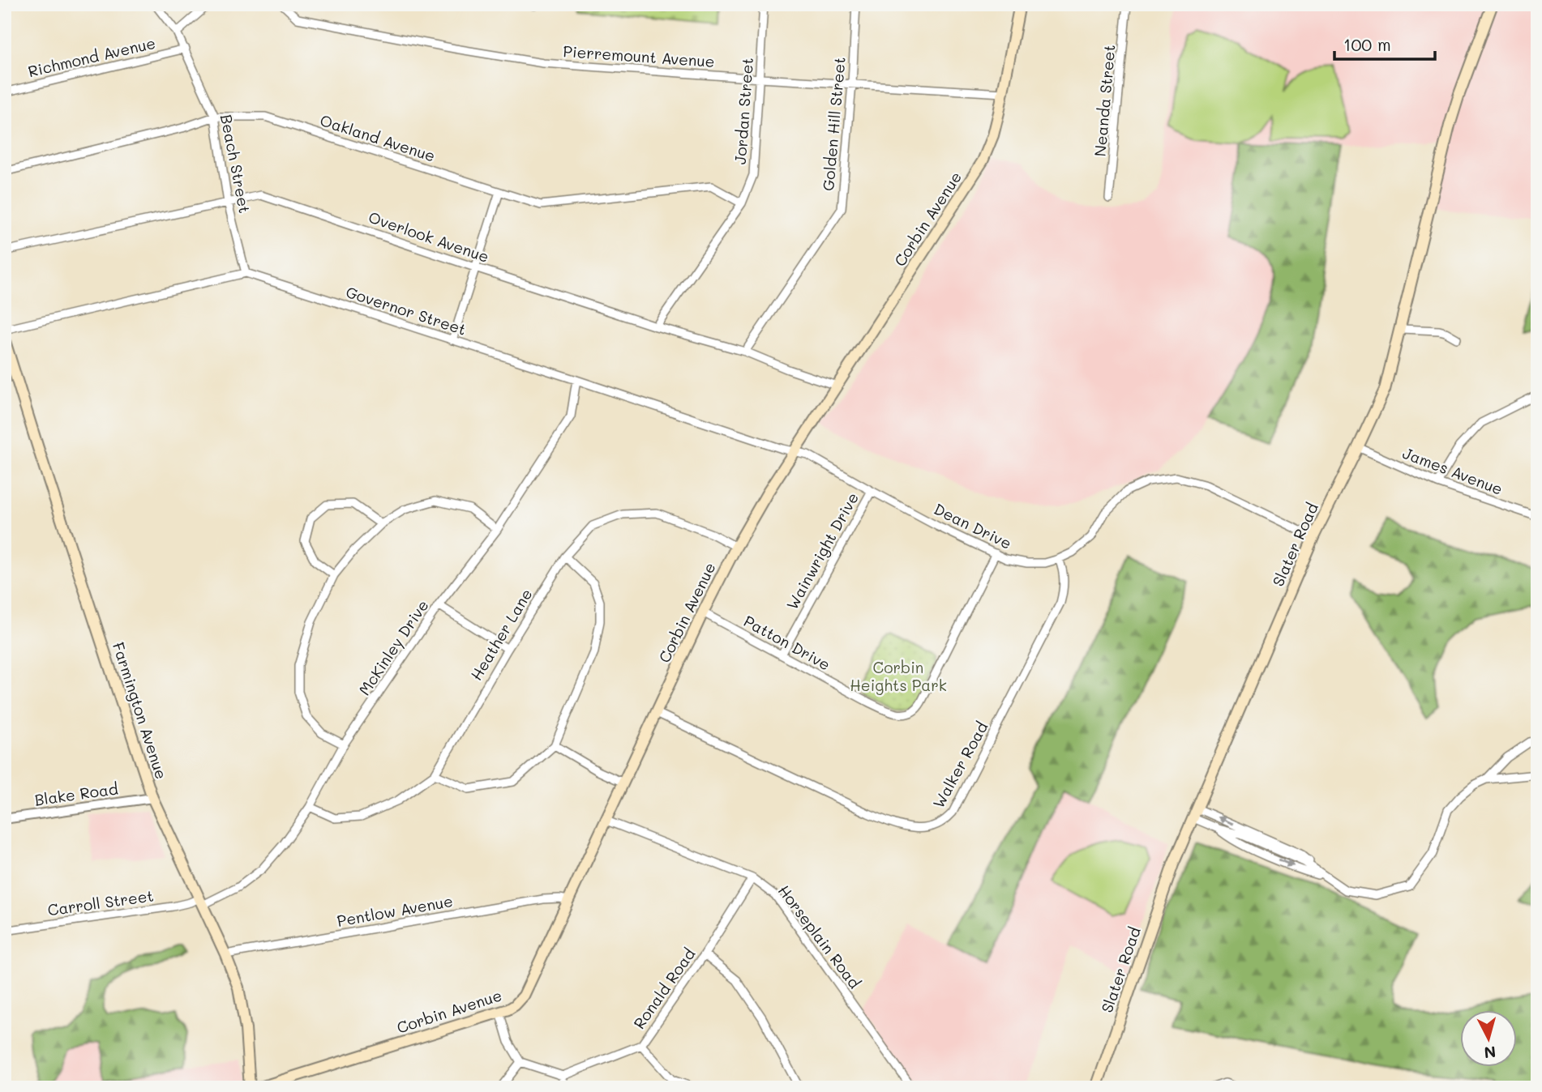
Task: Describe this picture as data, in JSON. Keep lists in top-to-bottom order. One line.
{"streets":{"main road":["Corbin Avenue","Slater Road","Farmington Avenue"],"street":["Pierremount Avenue","Richmond Avenue","Neanda Street","Jordan Street","Golden Hill Street","Oakland Avenue","Beach Street","Overlook Avenue","Governor Street","James Avenue","Dean Drive","Wainwright Drive","Heather Lane","Patton Drive","McKinley Drive","Walker Road","Blake Road","Carroll Street","Pentlow Avenue","Horseplain Road","Ronald Road"]},"crossings":[["Pierremount Avenue","Jordan Street"],["Pierremount Avenue","Golden Hill Street"],["Pierremount Avenue","Corbin Avenue"],["Richmond Avenue","Beach Street"],["Jordan Street","Oakland Avenue"],["Jordan Street","Overlook Avenue"],["Golden Hill Street","Overlook Avenue"],["Oakland Avenue","Beach Street"],["Beach Street","Overlook Avenue"],["Beach Street","Governor Street"],["Corbin Avenue","Overlook Avenue"],["Corbin Avenue","Governor Street"],["Corbin Avenue","Dean Drive"],["Corbin Avenue","Heather Lane"],["Corbin Avenue","Patton Drive"],["Corbin Avenue","Walker Road"],["Corbin Avenue","Pentlow Avenue"],["Corbin Avenue","Horseplain Road"],["Governor Street","Dean Drive"],["Governor Street","McKinley Drive"],["James Avenue","Slater Road"],["Dean Drive","Slater Road"],["Dean Drive","Wainwright Drive"],["Dean Drive","Patton Drive"],["Dean Drive","Walker Road"],["Wainwright Drive","Patton Drive"],["Heather Lane","McKinley Drive"],["McKinley Drive","Farmington Avenue"],["McKinley Drive","Carroll Street"],["Farmington Avenue","Blake Road"],["Farmington Avenue","Carroll Street"],["Farmington Avenue","Pentlow Avenue"],["Horseplain Road","Ronald Road"]],"parks":["Corbin Heights Park"],"scale_bar":"100 m","north":"bottom"}
